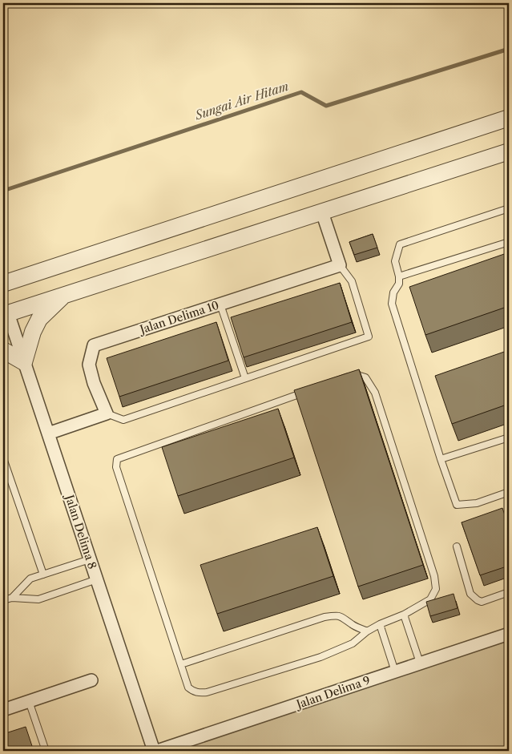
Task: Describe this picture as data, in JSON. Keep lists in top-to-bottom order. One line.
{"streets":{"street":["Jalan Delima 10","Jalan Delima 8","Jalan Delima 9"]},"water":["Sungai Air Hitam"]}
